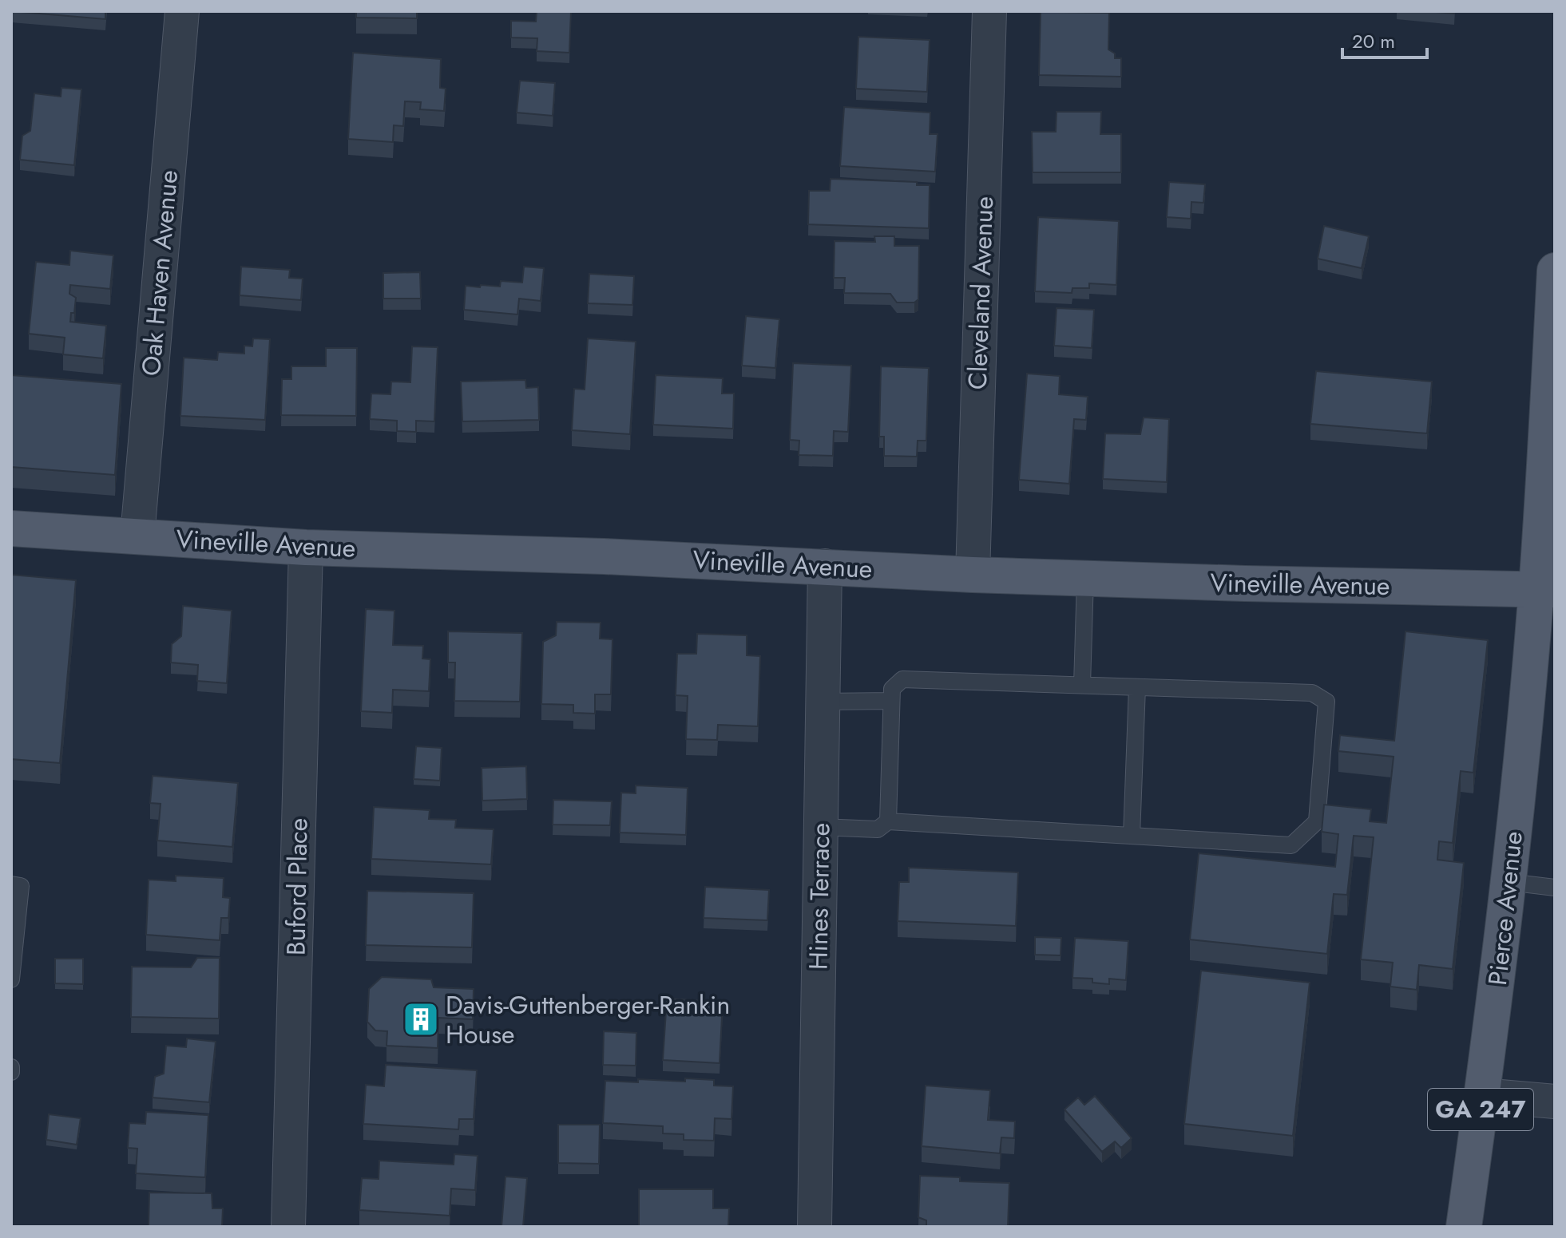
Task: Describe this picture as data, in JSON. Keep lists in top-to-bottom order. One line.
{"streets":{"main road":["Vineville Avenue","Pierce Avenue","GA 247"],"street":["Oak Haven Avenue","Cleveland Avenue","Buford Place","Hines Terrace"]},"crossings":[["Oak Haven Avenue","Vineville Avenue"],["Cleveland Avenue","Vineville Avenue"],["Vineville Avenue","Buford Place"],["Vineville Avenue","Hines Terrace"],["Vineville Avenue","Pierce Avenue"]],"places":{"building":["Davis-Guttenberger-Rankin House"]},"scale_bar":"20 m"}
